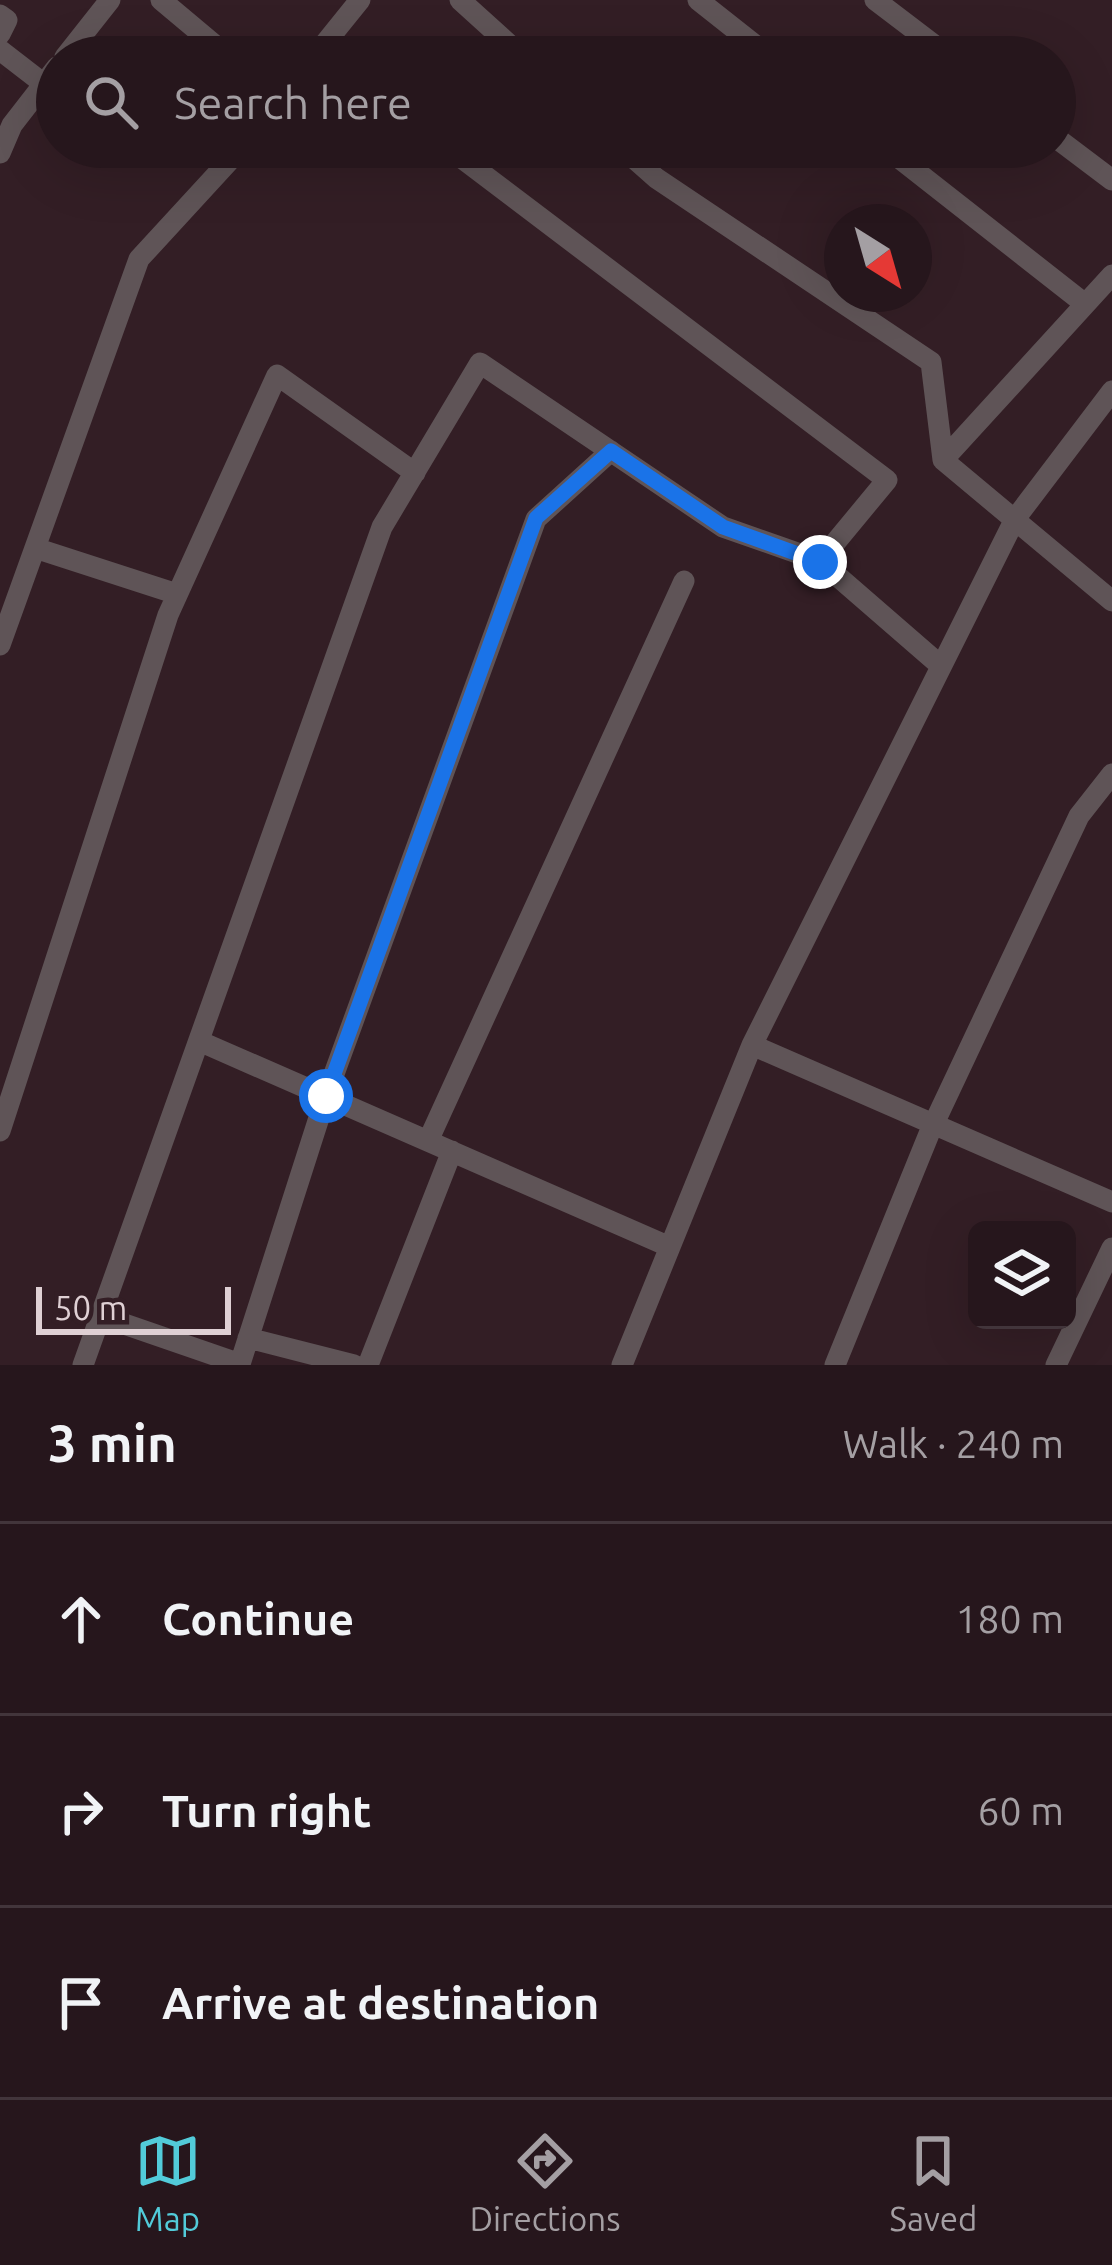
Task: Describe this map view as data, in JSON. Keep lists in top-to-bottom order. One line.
{"scale_bar":"50 m","north":"bottom right","page":{"search":"Search here","scale":"50 m","heading":["3 min","Walk · 240 m"],"list":[["Continue","180 m"],["Turn right","60 m"],"Arrive at destination"],"nav":["Map","Directions","Saved"]}}
